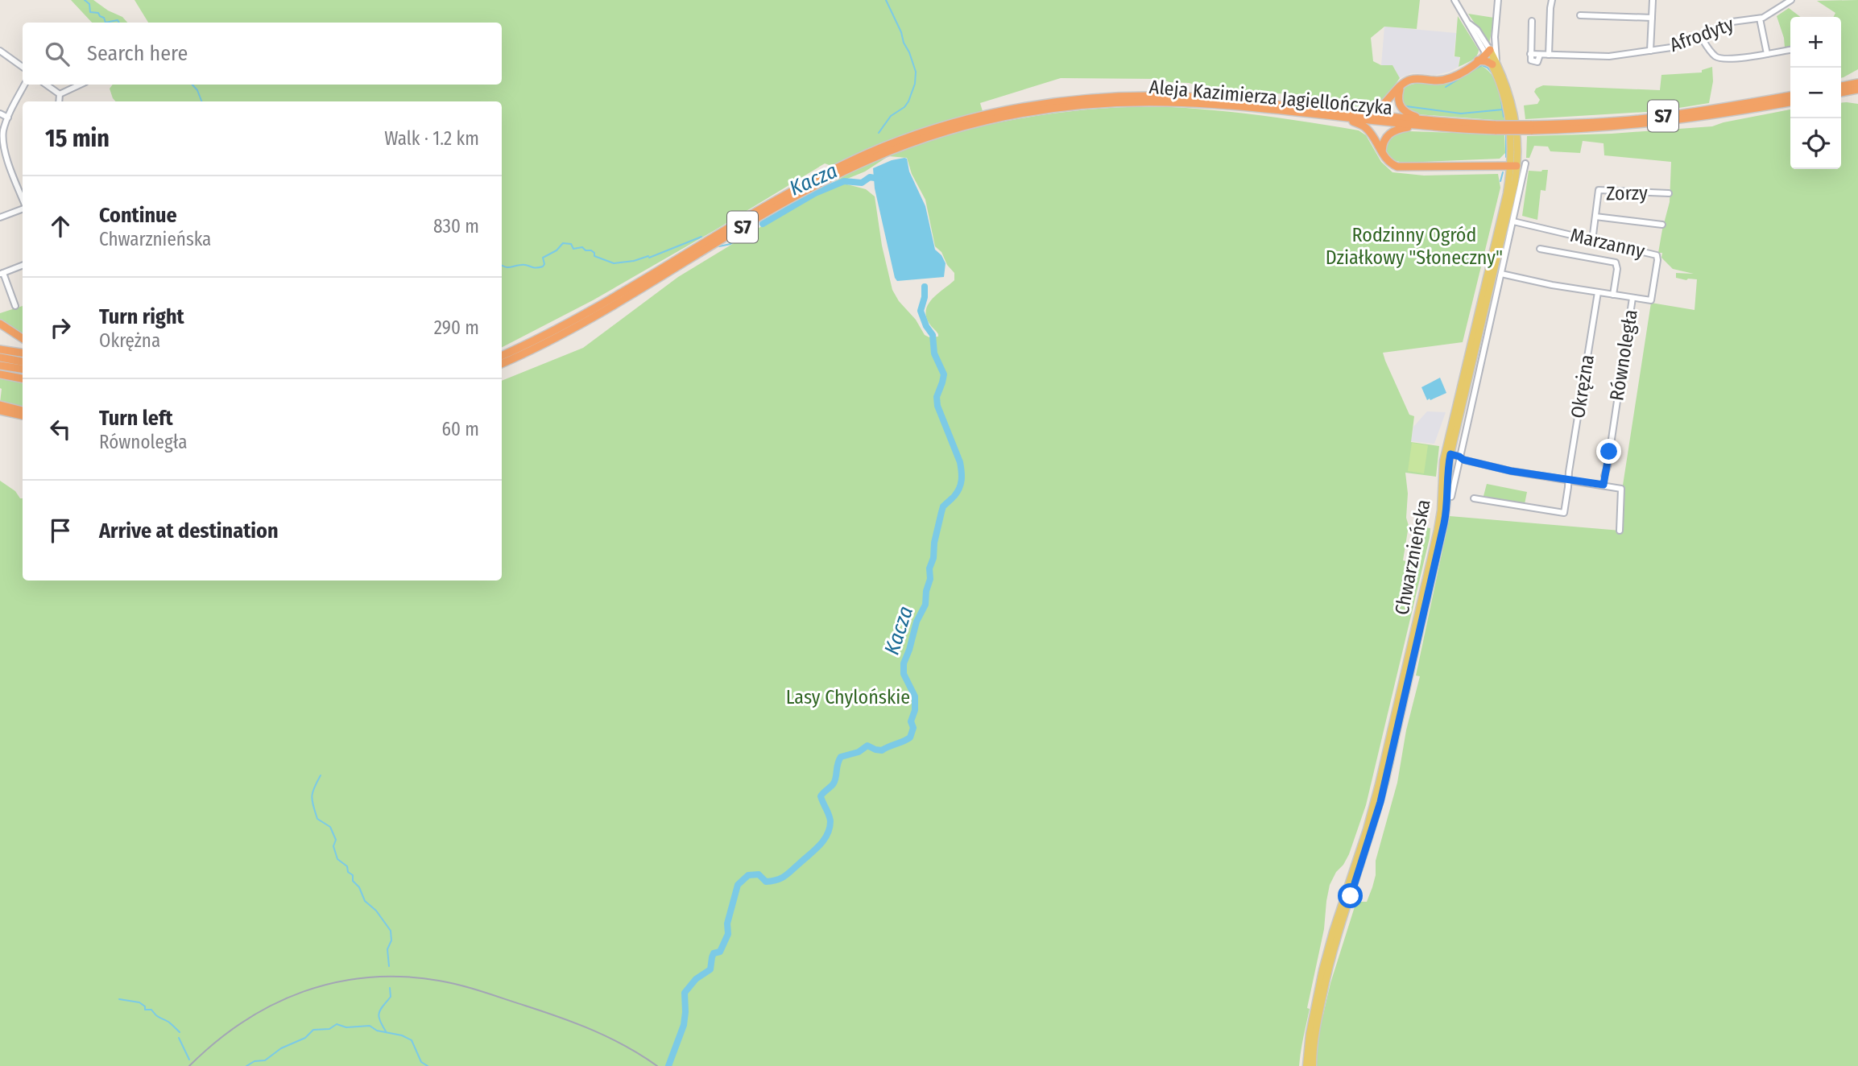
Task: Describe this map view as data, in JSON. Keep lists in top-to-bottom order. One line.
{"streets":{"highway":["Aleja Kazimierza Jagiellończyka","S7"],"main road":["Chwarznieńska"],"street":["Afrodyty","Zorzy","Marzanny","Równoległa","Okrężna"]},"crossings":[["Zorzy","Marzanny"],["Marzanny","Równoległa"],["Marzanny","Chwarznieńska"]],"water":["Kacza"],"parks":["Rodzinny Ogród Działkowy \"Słoneczny\"","Lasy Chylońskie"],"page":{"map_buttons":["+","−"],"search":"Search here","heading":["15 min","Walk · 1.2 km"],"list":[["Continue","Chwarznieńska","830 m"],["Turn right","Okrężna","290 m"],["Turn left","Równoległa","60 m"],"Arrive at destination"]}}
